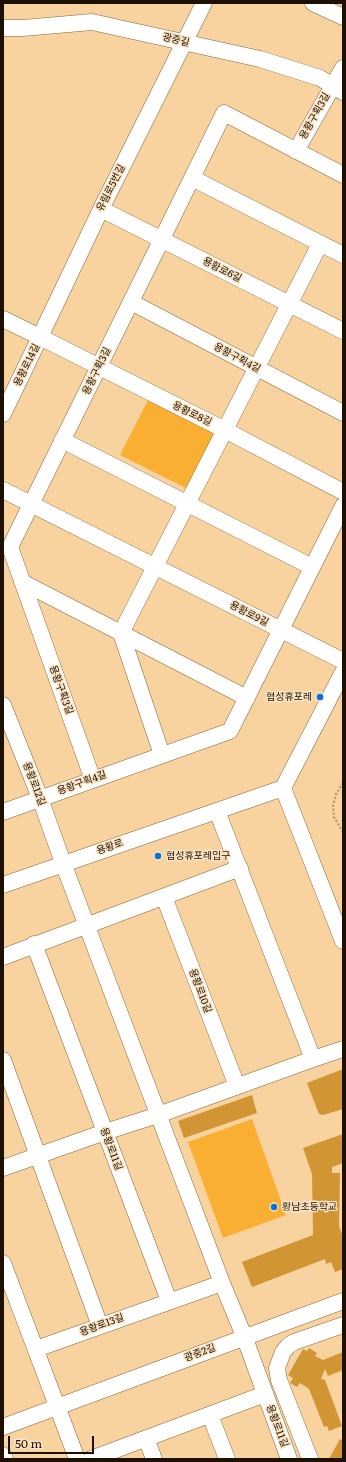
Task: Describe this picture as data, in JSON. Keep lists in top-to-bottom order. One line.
{"streets":{"street":["광중길","용황구획3길","유림로5번길","용황로6길","용황구획4길","용황로14길","용황로8길","용황로9길","용황로12길","용황로","용황로10길","용황로11길","용황로13길","광중2길"]},"crossings":[["광중길","용황구획3길"],["광중길","유림로5번길"],["용황구획3길","용황로6길"],["용황구획3길","용황구획4길"],["용황구획3길","용황로8길"],["용황구획3길","용황로9길"],["유림로5번길","용황로6길"],["유림로5번길","용황로14길"],["유림로5번길","용황로8길"],["용황구획4길","용황로9길"],["용황구획4길","용황로12길"],["용황로14길","용황로8길"],["용황로12길","용황로"],["용황로12길","용황로11길"],["용황로","용황로11길"],["용황로11길","용황로13길"],["용황로11길","광중2길"]],"places":["협성휴포레","협성휴포레입구","황남초등학교"],"scale_bar":"50 m"}
